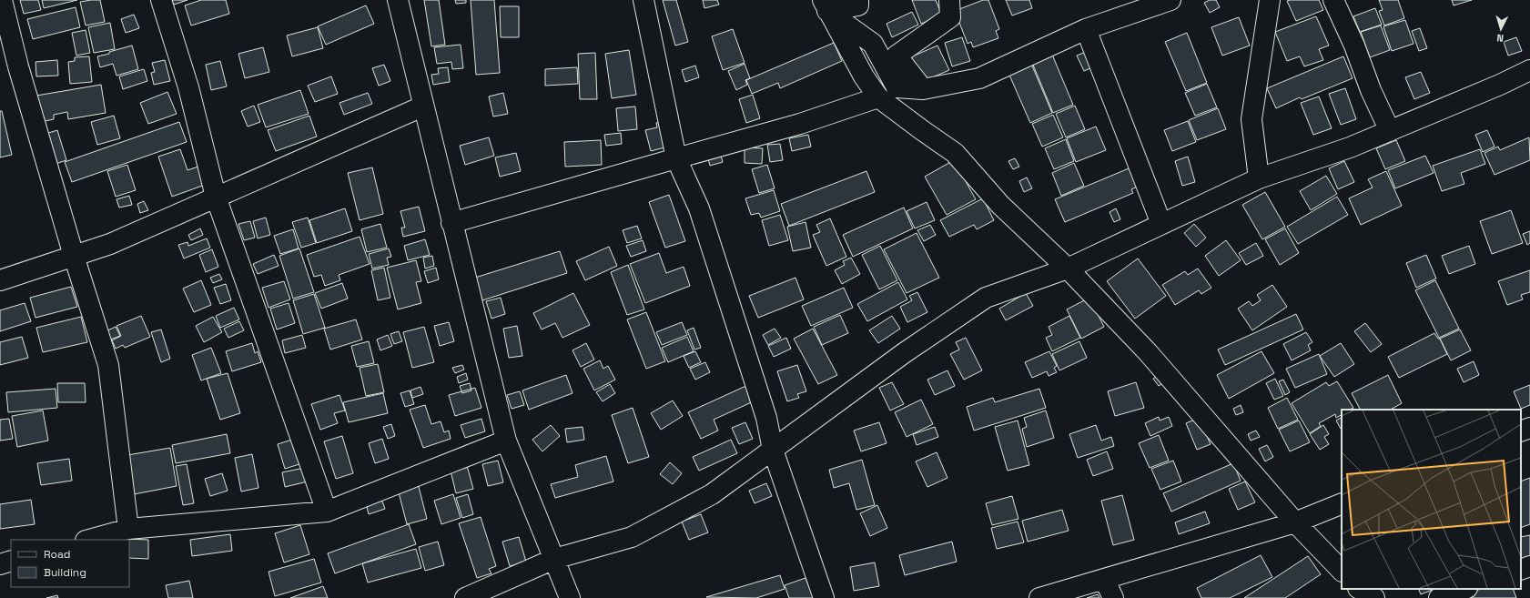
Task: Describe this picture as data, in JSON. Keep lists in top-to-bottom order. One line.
{"legend":["Road","Building"],"north":"bottom"}
